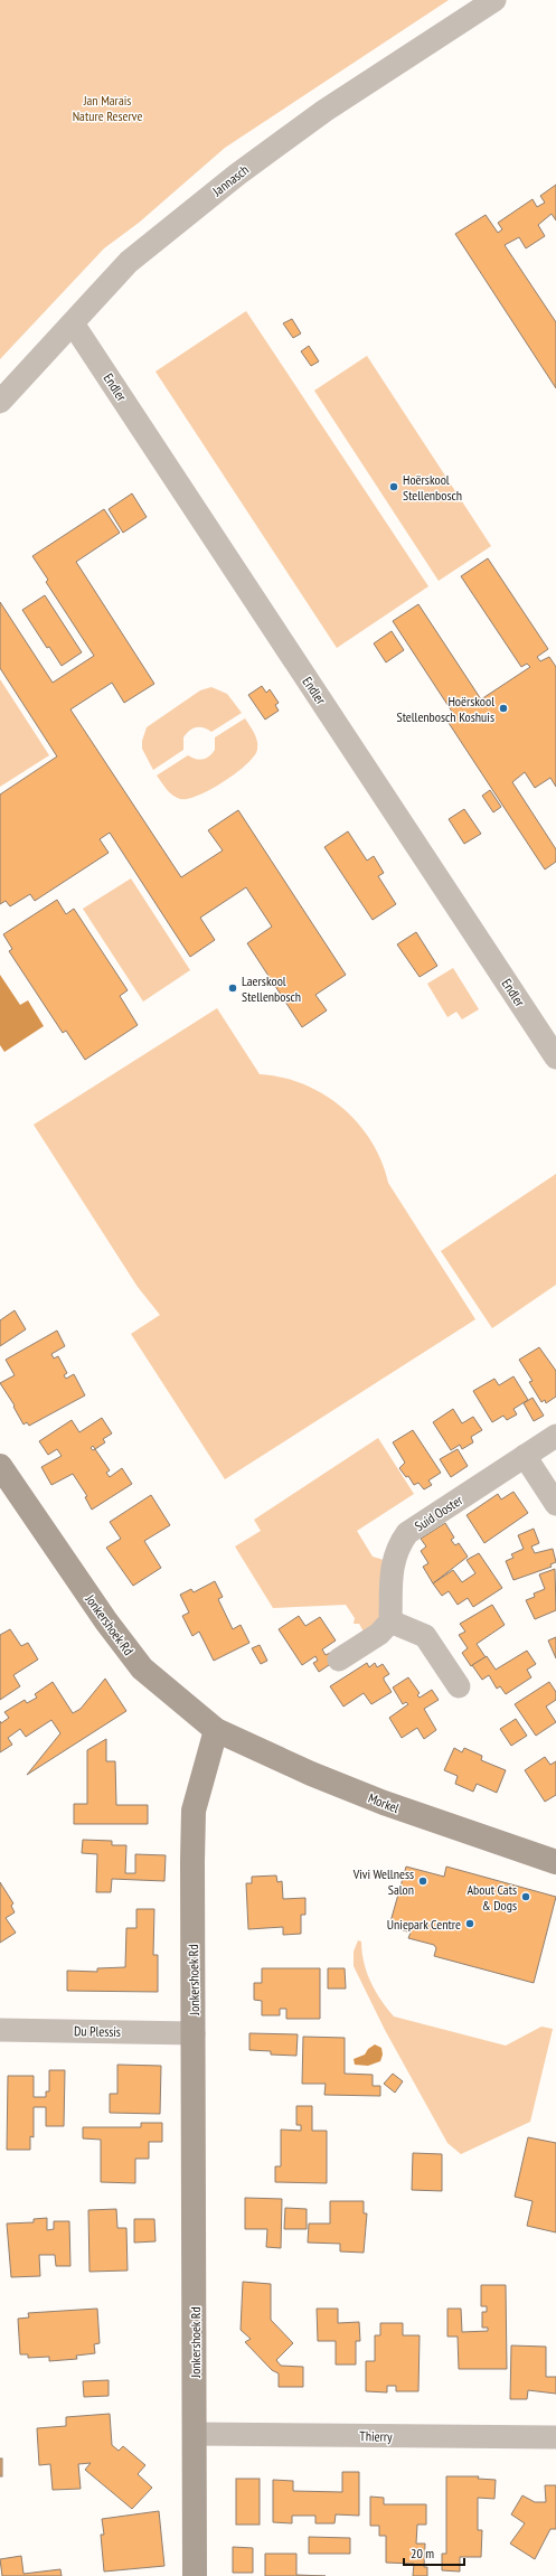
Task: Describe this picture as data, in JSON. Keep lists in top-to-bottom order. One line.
{"streets":{"street":["Jannasch","Endler","Suid Ooster","Jonkershoek Rd","Morkel","Du Plessis","Thierry"]},"crossings":[["Jannasch","Endler"],["Jonkershoek Rd","Morkel"],["Jonkershoek Rd","Du Plessis"],["Jonkershoek Rd","Thierry"]],"parks":["Jan Marais Nature Reserve"],"places":["Hoërskool Stellenbosch","Hoërskool Stellenbosch Koshuis","Laerskool Stellenbosch","Vivi Wellness Salon","About Cats & Dogs","Uniepark Centre"],"scale_bar":"20 m"}
